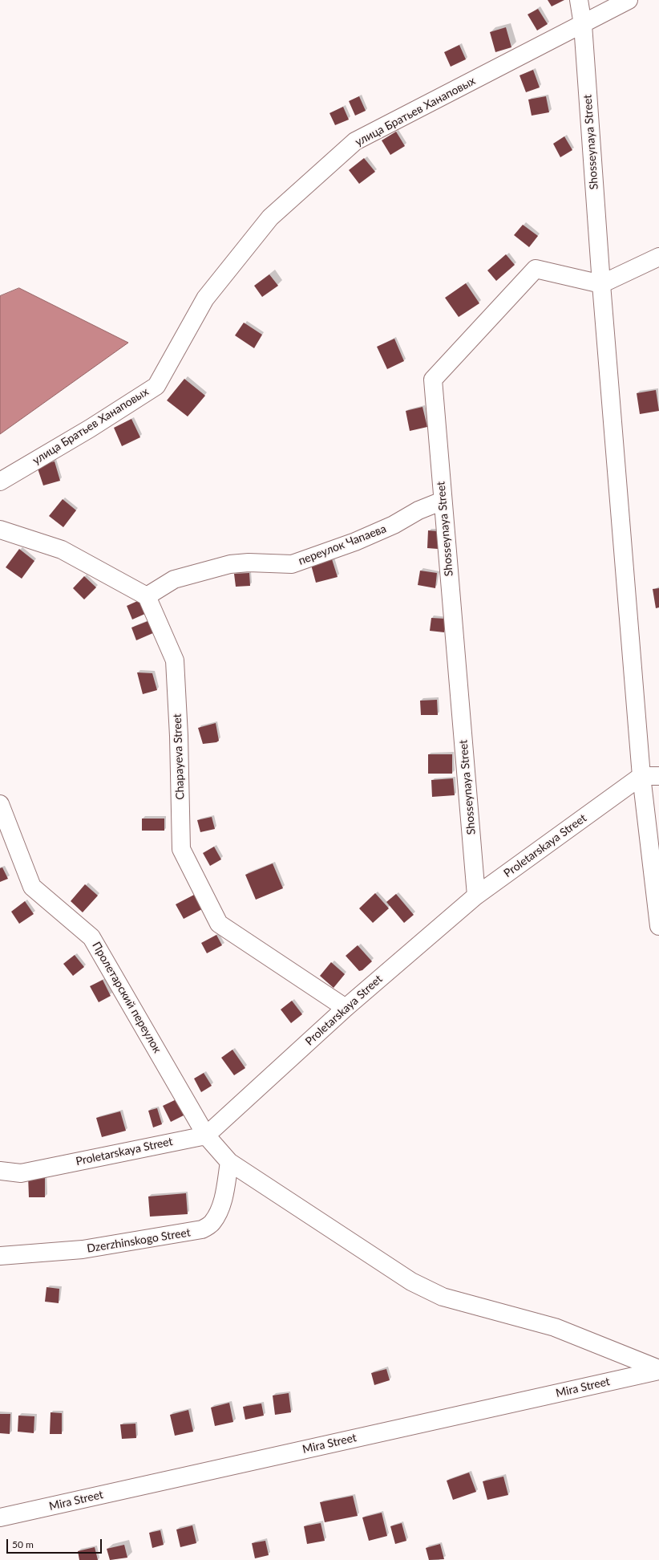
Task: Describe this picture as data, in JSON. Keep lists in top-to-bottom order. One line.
{"streets":{"street":["улица Братьев Ханаповых","Shosseynaya Street","переулок Чапаева","Chapayeva Street","Proletarskaya Street","Пролетарский переулок","Dzerzhinskogo Street","Mira Street"]},"crossings":[["улица Братьев Ханаповых","Shosseynaya Street"],["Shosseynaya Street","переулок Чапаева"],["Shosseynaya Street","Proletarskaya Street"],["переулок Чапаева","Chapayeva Street"],["Chapayeva Street","Proletarskaya Street"],["Proletarskaya Street","Пролетарский переулок"],["Пролетарский переулок","Dzerzhinskogo Street"],["Пролетарский переулок","Mira Street"]],"scale_bar":"50 m"}
